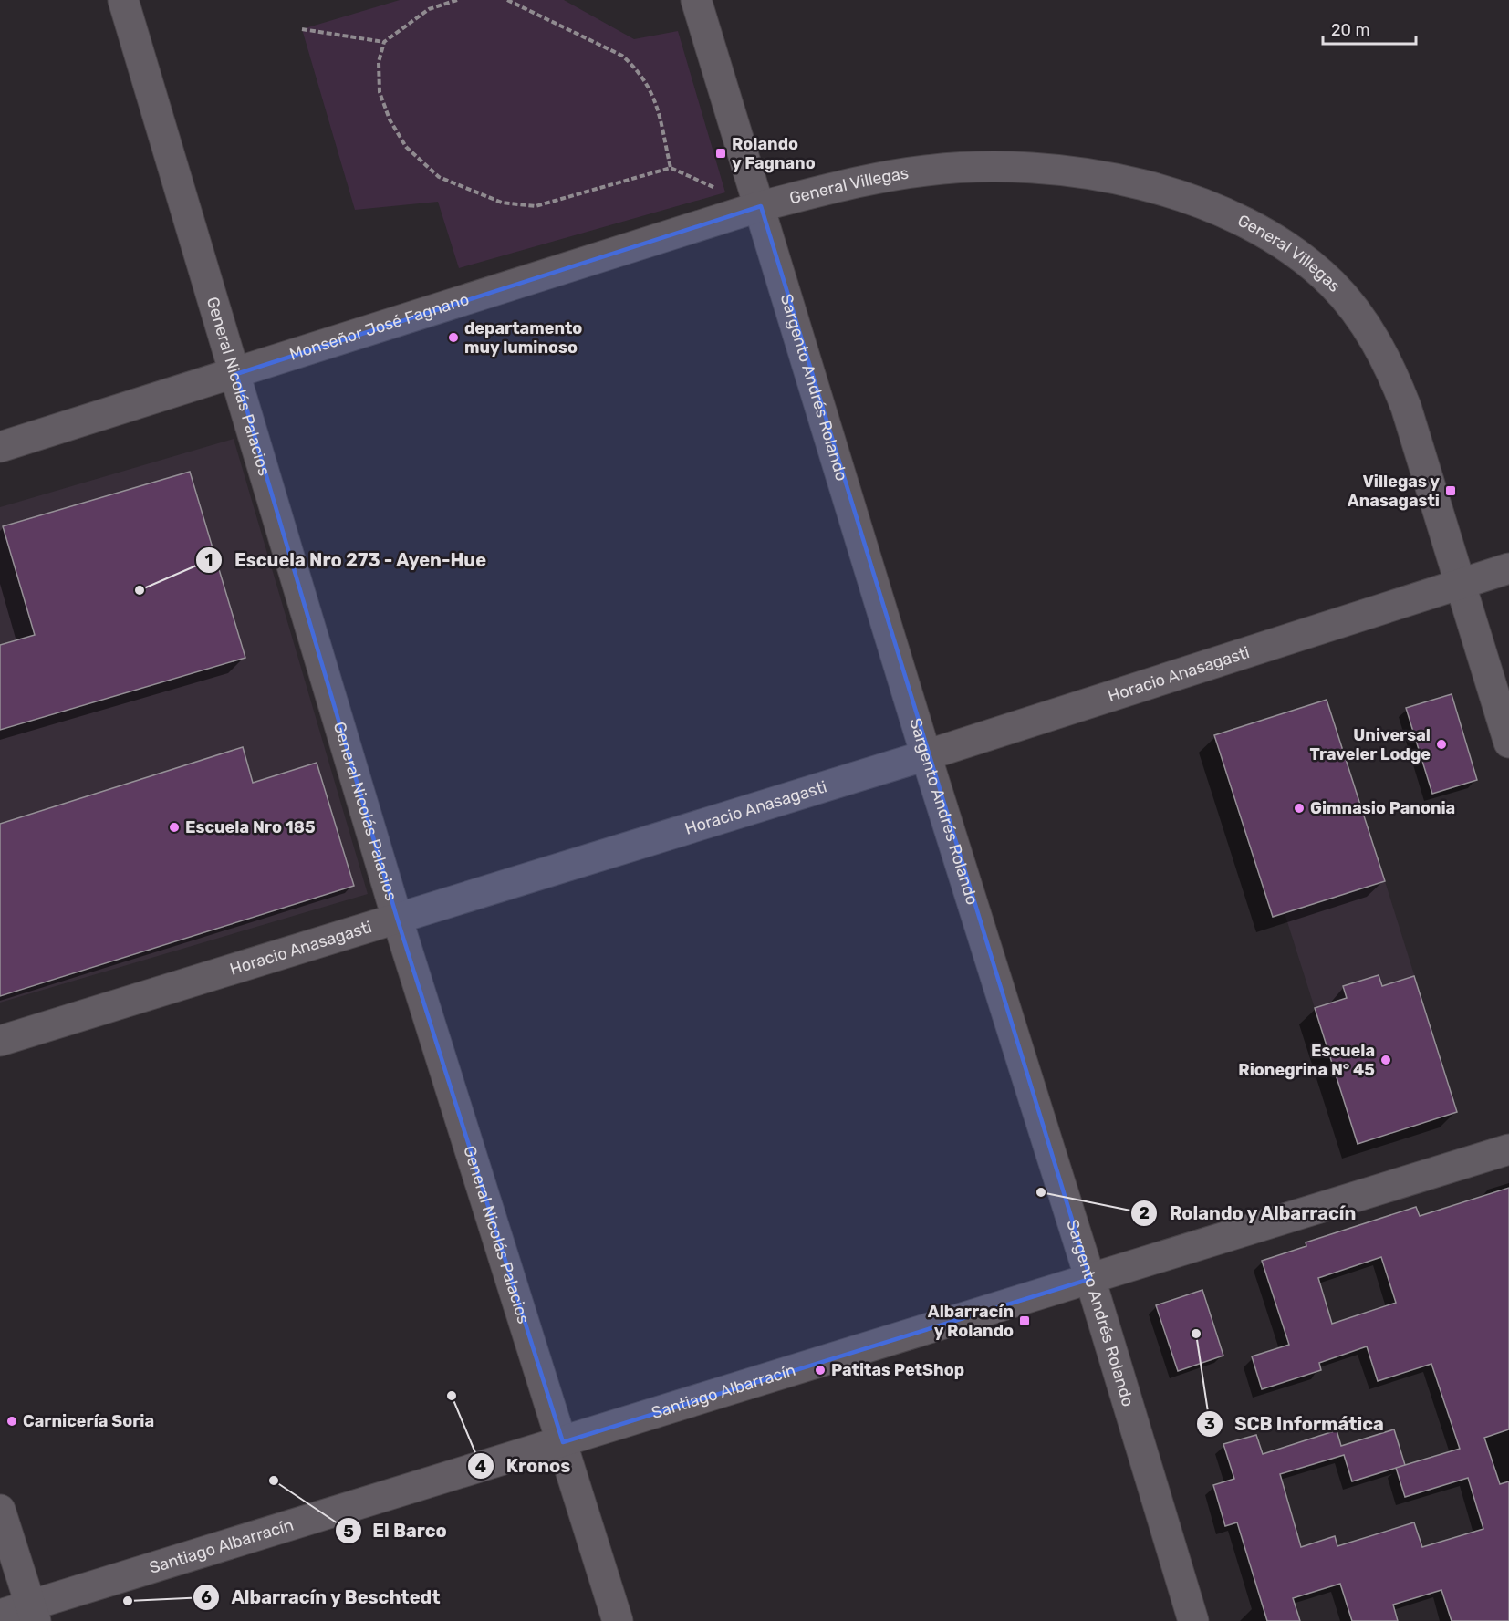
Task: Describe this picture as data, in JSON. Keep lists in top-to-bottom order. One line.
{"streets":{"street":["General Villegas","Monseñor José Fagnano","General Nicolás Palacios","Sargento Andrés Rolando","Horacio Anasagasti","Santiago Albarracín"]},"crossings":[["General Villegas","Monseñor José Fagnano"],["General Villegas","Sargento Andrés Rolando"],["General Villegas","Horacio Anasagasti"],["Monseñor José Fagnano","General Nicolás Palacios"],["Monseñor José Fagnano","Sargento Andrés Rolando"],["General Nicolás Palacios","Horacio Anasagasti"],["General Nicolás Palacios","Santiago Albarracín"],["Sargento Andrés Rolando","Horacio Anasagasti"],["Sargento Andrés Rolando","Santiago Albarracín"]],"places":{"transit":["Rolando y Fagnano","Villegas y Anasagasti","Albarracín y Rolando"],"other":["departamento muy luminoso","Escuela Nro 273 - Ayen-Hue","Universal Traveler Lodge","Gimnasio Panonia","Escuela Nro 185","Escuela Rionegrina N° 45","Rolando y Albarracín","SCB Informática","Patitas PetShop","Kronos","Carnicería Soria","El Barco","Albarracín y Beschtedt"]},"scale_bar":"20 m"}
